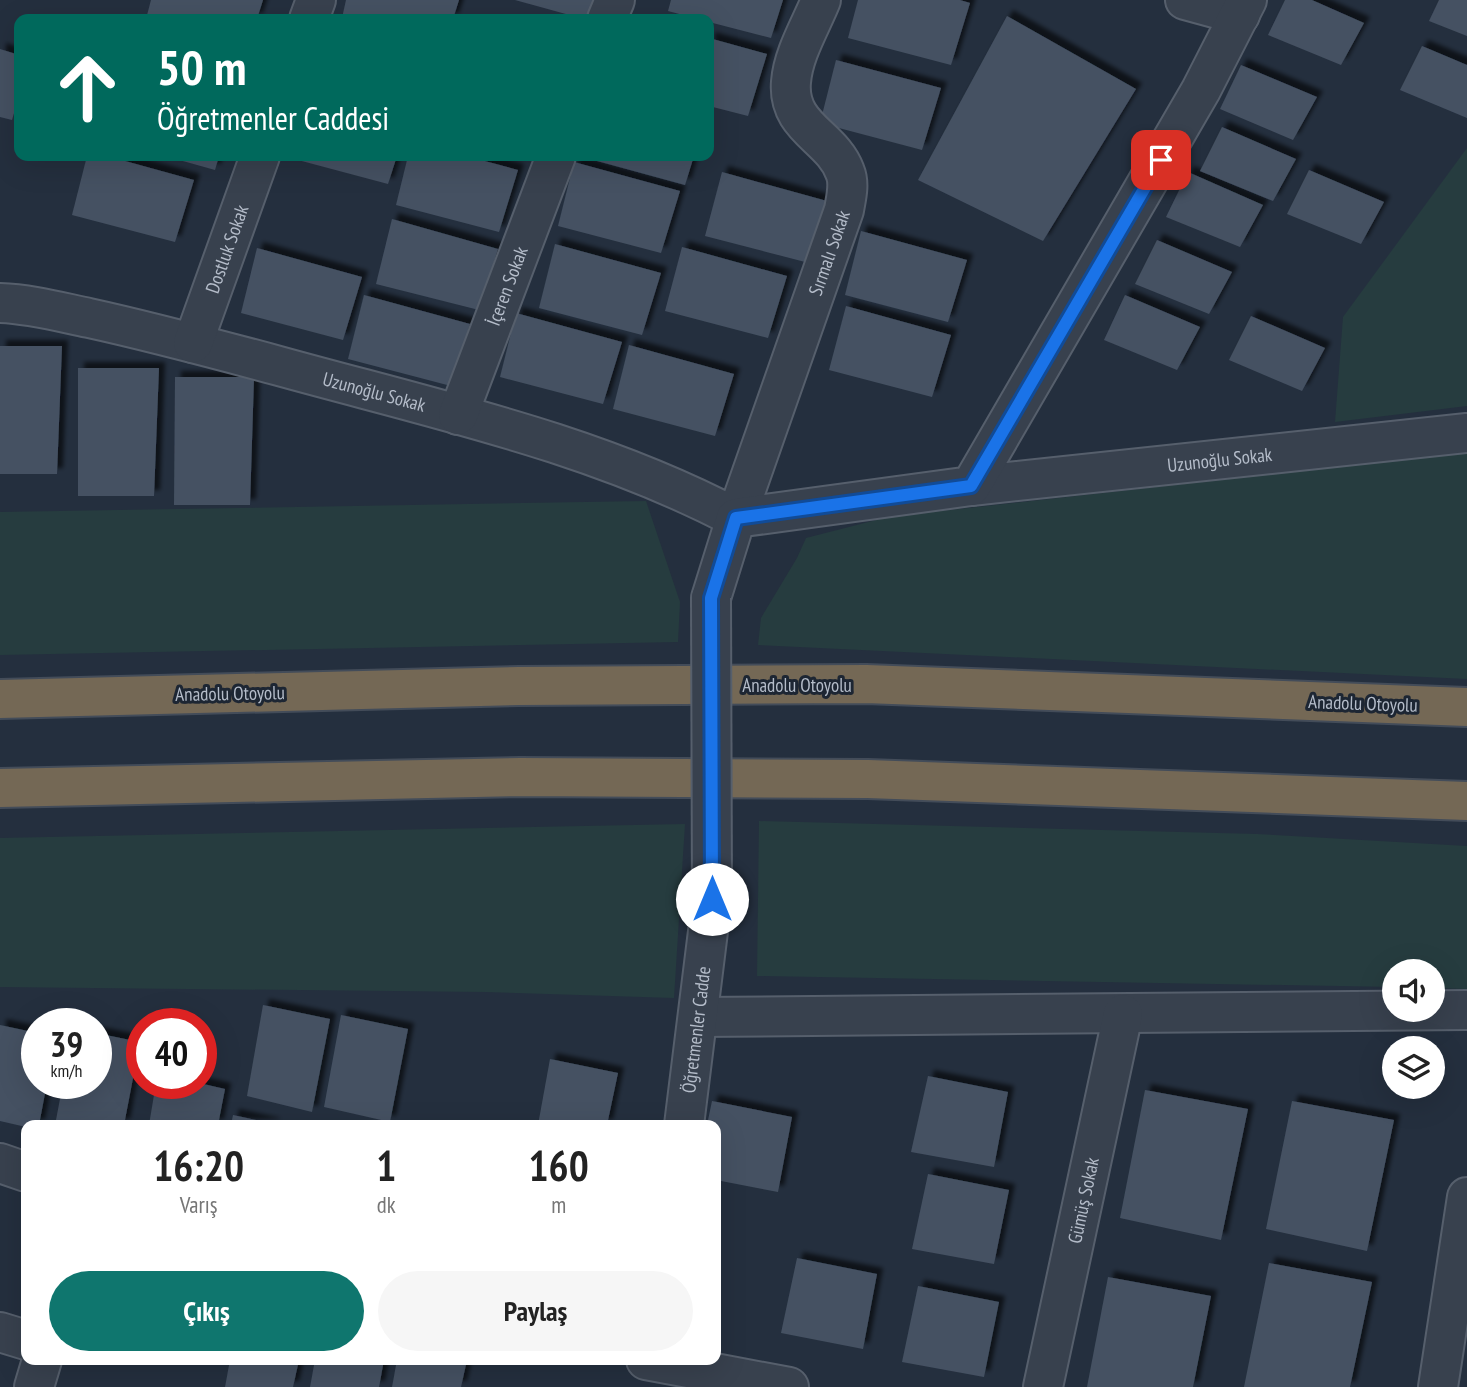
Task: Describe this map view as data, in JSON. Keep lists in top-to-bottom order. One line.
{"streets":{"highway":["Anadolu Otoyolu"],"street":["Dostluk Sokak","Sırmalı Sokak","İçeren Sokak","Uzunoğlu Sokak","Öğretmenler Cadde","Gümüş Sokak"]},"crossings":[["Dostluk Sokak","Uzunoğlu Sokak"],["Sırmalı Sokak","Uzunoğlu Sokak"],["Sırmalı Sokak","Öğretmenler Cadde"],["İçeren Sokak","Uzunoğlu Sokak"]],"page":{"turn":["50 m","Öğretmenler Caddesi"],"speed":"39 km/h","limit":"40","eta":["16:20","Varış","1","dk","160","m"],"buttons":["Çıkış","Paylaş"]}}
